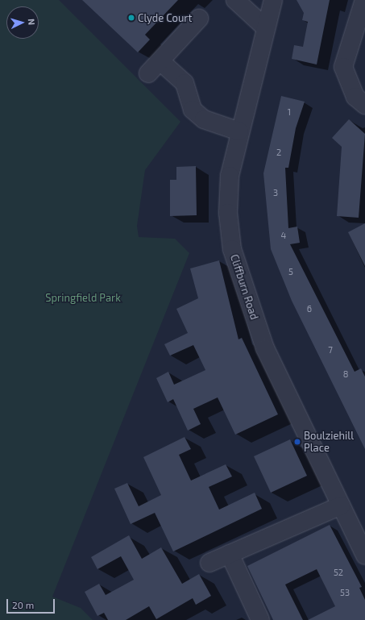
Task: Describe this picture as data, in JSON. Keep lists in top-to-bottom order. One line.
{"streets":{"street":["Cliffburn Road"]},"parks":["Springfield Park"],"places":["Clyde Court","Boulziehill Place"],"house_numbers":["1","2","3","4","5","6","7","8","52","53"],"scale_bar":"20 m","north":"right"}
